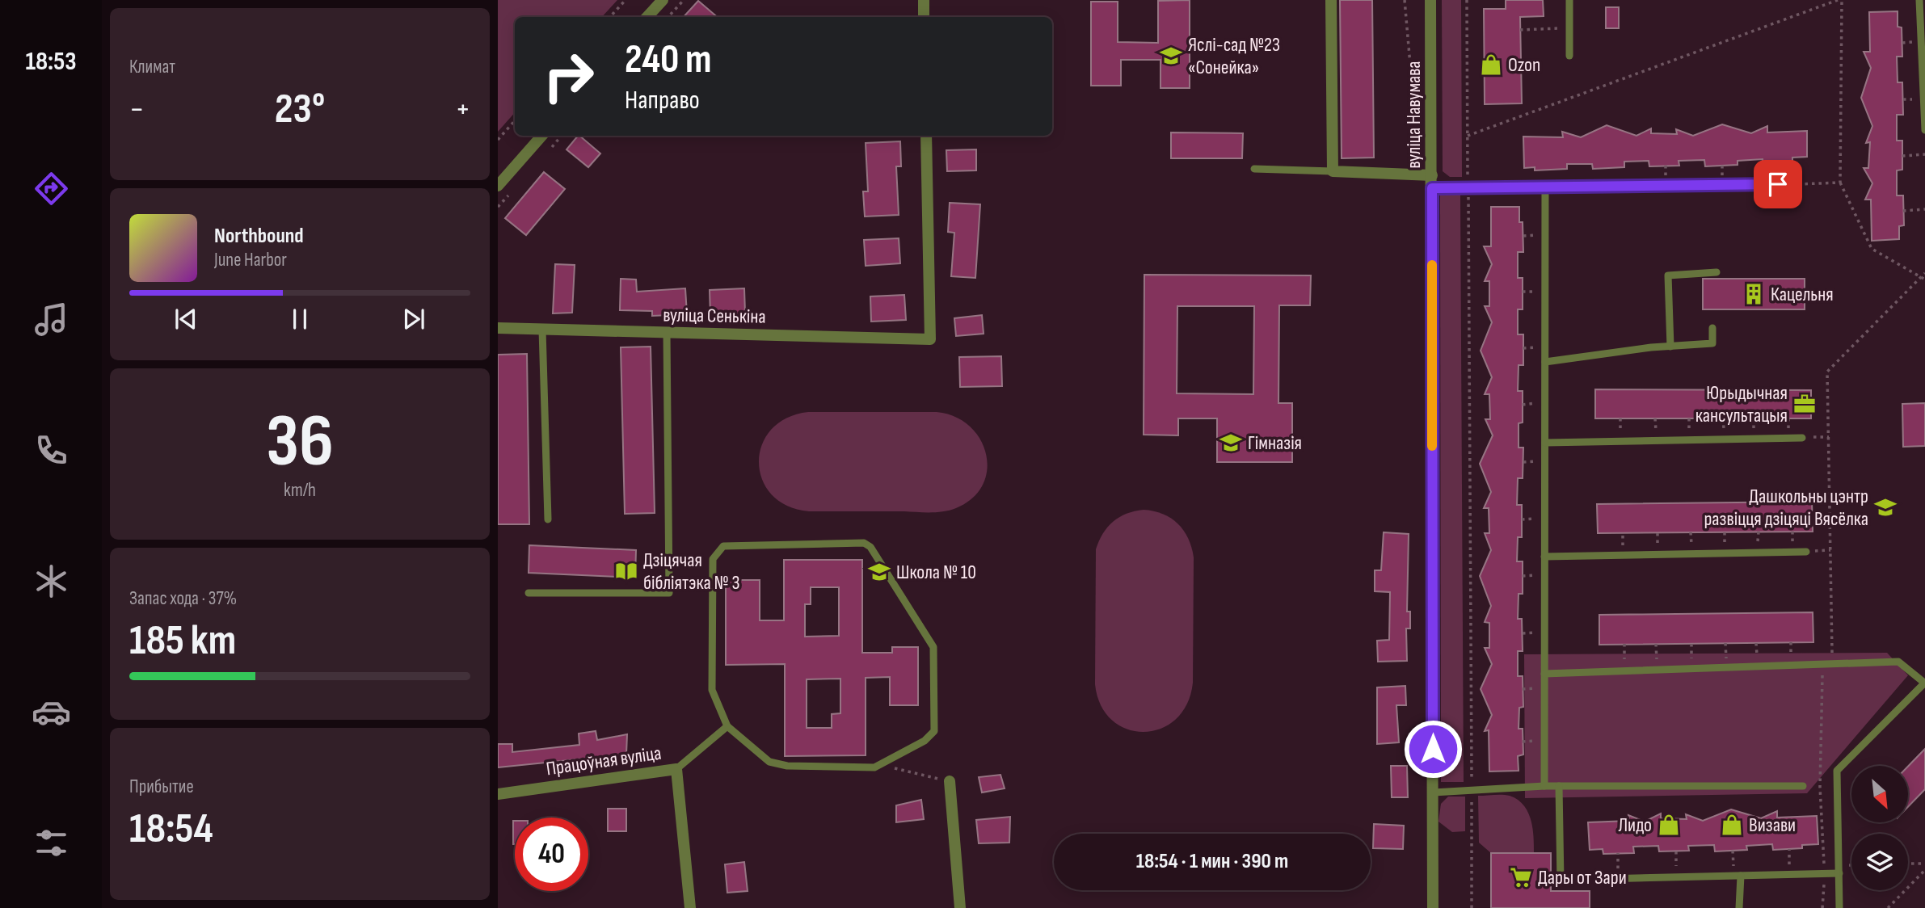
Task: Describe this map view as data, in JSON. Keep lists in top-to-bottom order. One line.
{"streets":{"street":["вуліца Навумава","вуліца Сенькіна","Працоўная вуліца"]},"places":{"school or university":["Яслі-сад №23 «Сонейка»","Гімназія","Дашкольны цэнтр развіцця дзіцяці Вясёлка","Школа № 10"],"shop":["Ozon","Лидо","Визави"],"building":["Кацельня"],"office":["Юрыдычная кансультацыя"],"library":["Дзіцячая бібліятэка № 3"],"supermarket":["Дары от Зари"]},"north":"bottom right","page":{"tabs":"18:53","tile":["Климат",["36","km/h"],["Запас хода · 37%","185 km"],["Прибытие","18:54"]],"turn":["240 m","Направо"],"heat":["−","23°","+"],"song":["Northbound","June Harbor"],"limit":"40","trip":"18:54 · 1 мин · 390 m"}}
